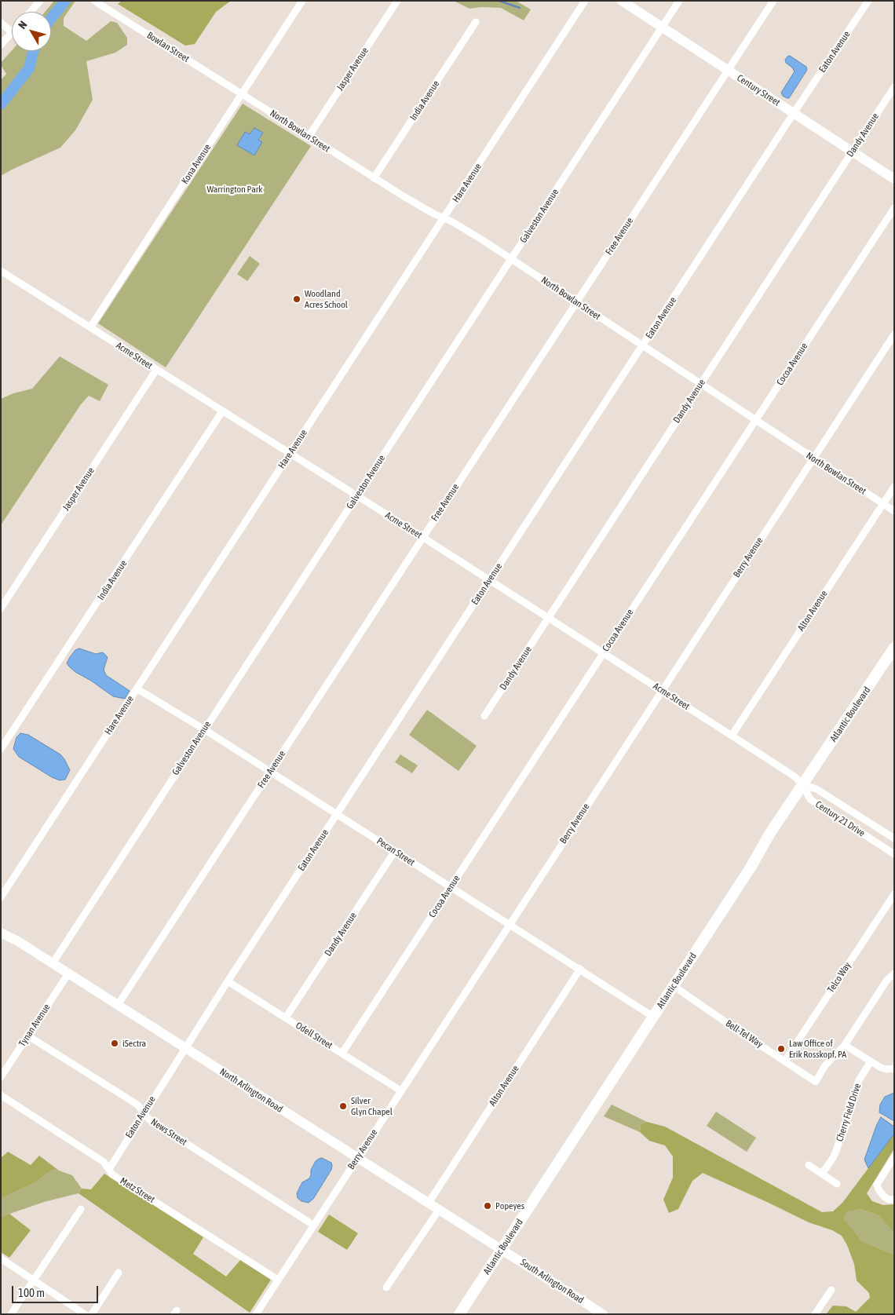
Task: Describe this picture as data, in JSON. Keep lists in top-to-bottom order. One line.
{"streets":{"main road":["Century Street","Atlantic Boulevard","North Arlington Road","South Arlington Road"],"street":["Bowlan Street","Eaton Avenue","Jasper Avenue","India Avenue","North Bowlan Street","Dandy Avenue","Kona Avenue","Hare Avenue","Galveston Avenue","Free Avenue","Acme Street","Cocoa Avenue","Berry Avenue","Alton Avenue","Century 21 Drive","Pecan Street","Telco Way","Tynan Avenue","Bell-Tel Way","Odell Street","Cherry Field Drive","News Street","Metz Street"]},"crossings":[["Bowlan Street","North Bowlan Street"],["Bowlan Street","Kona Avenue"],["Eaton Avenue","Century Street"],["Eaton Avenue","North Bowlan Street"],["Eaton Avenue","Acme Street"],["Eaton Avenue","Pecan Street"],["Eaton Avenue","Odell Street"],["Eaton Avenue","North Arlington Road"],["Eaton Avenue","News Street"],["Eaton Avenue","Metz Street"],["Jasper Avenue","North Bowlan Street"],["Jasper Avenue","Acme Street"],["Century Street","Dandy Avenue"],["Century Street","Galveston Avenue"],["Century Street","Free Avenue"],["India Avenue","North Bowlan Street"],["India Avenue","Acme Street"],["North Bowlan Street","Dandy Avenue"],["North Bowlan Street","Kona Avenue"],["North Bowlan Street","Hare Avenue"],["North Bowlan Street","Galveston Avenue"],["North Bowlan Street","Free Avenue"],["North Bowlan Street","Cocoa Avenue"],["North Bowlan Street","Berry Avenue"],["North Bowlan Street","Alton Avenue"],["Dandy Avenue","Acme Street"],["Dandy Avenue","Pecan Street"],["Dandy Avenue","Odell Street"],["Kona Avenue","Acme Street"],["Hare Avenue","Acme Street"],["Hare Avenue","Pecan Street"],["Galveston Avenue","Acme Street"],["Galveston Avenue","Pecan Street"],["Galveston Avenue","North Arlington Road"],["Free Avenue","Acme Street"],["Free Avenue","Pecan Street"],["Free Avenue","North Arlington Road"],["Acme Street","Cocoa Avenue"],["Acme Street","Berry Avenue"],["Acme Street","Alton Avenue"],["Acme Street","Atlantic Boulevard"],["Acme Street","Century 21 Drive"],["Cocoa Avenue","Pecan Street"],["Cocoa Avenue","Odell Street"],["Berry Avenue","Pecan Street"],["Berry Avenue","Odell Street"],["Berry Avenue","North Arlington Road"],["Berry Avenue","News Street"],["Berry Avenue","Metz Street"],["Alton Avenue","Pecan Street"],["Alton Avenue","North Arlington Road"],["Atlantic Boulevard","Century 21 Drive"],["Atlantic Boulevard","Pecan Street"],["Atlantic Boulevard","Bell-Tel Way"],["Atlantic Boulevard","North Arlington Road"],["Atlantic Boulevard","South Arlington Road"],["Telco Way","Bell-Tel Way"],["Tynan Avenue","North Arlington Road"],["Tynan Avenue","News Street"],["North Arlington Road","South Arlington Road"]],"parks":["Warrington Park"],"places":["Woodland Acres School","iSectra","Law Office of Erik Rosskopf, PA","Silver Glyn Chapel","Popeyes"],"scale_bar":"100 m","north":"top left"}
